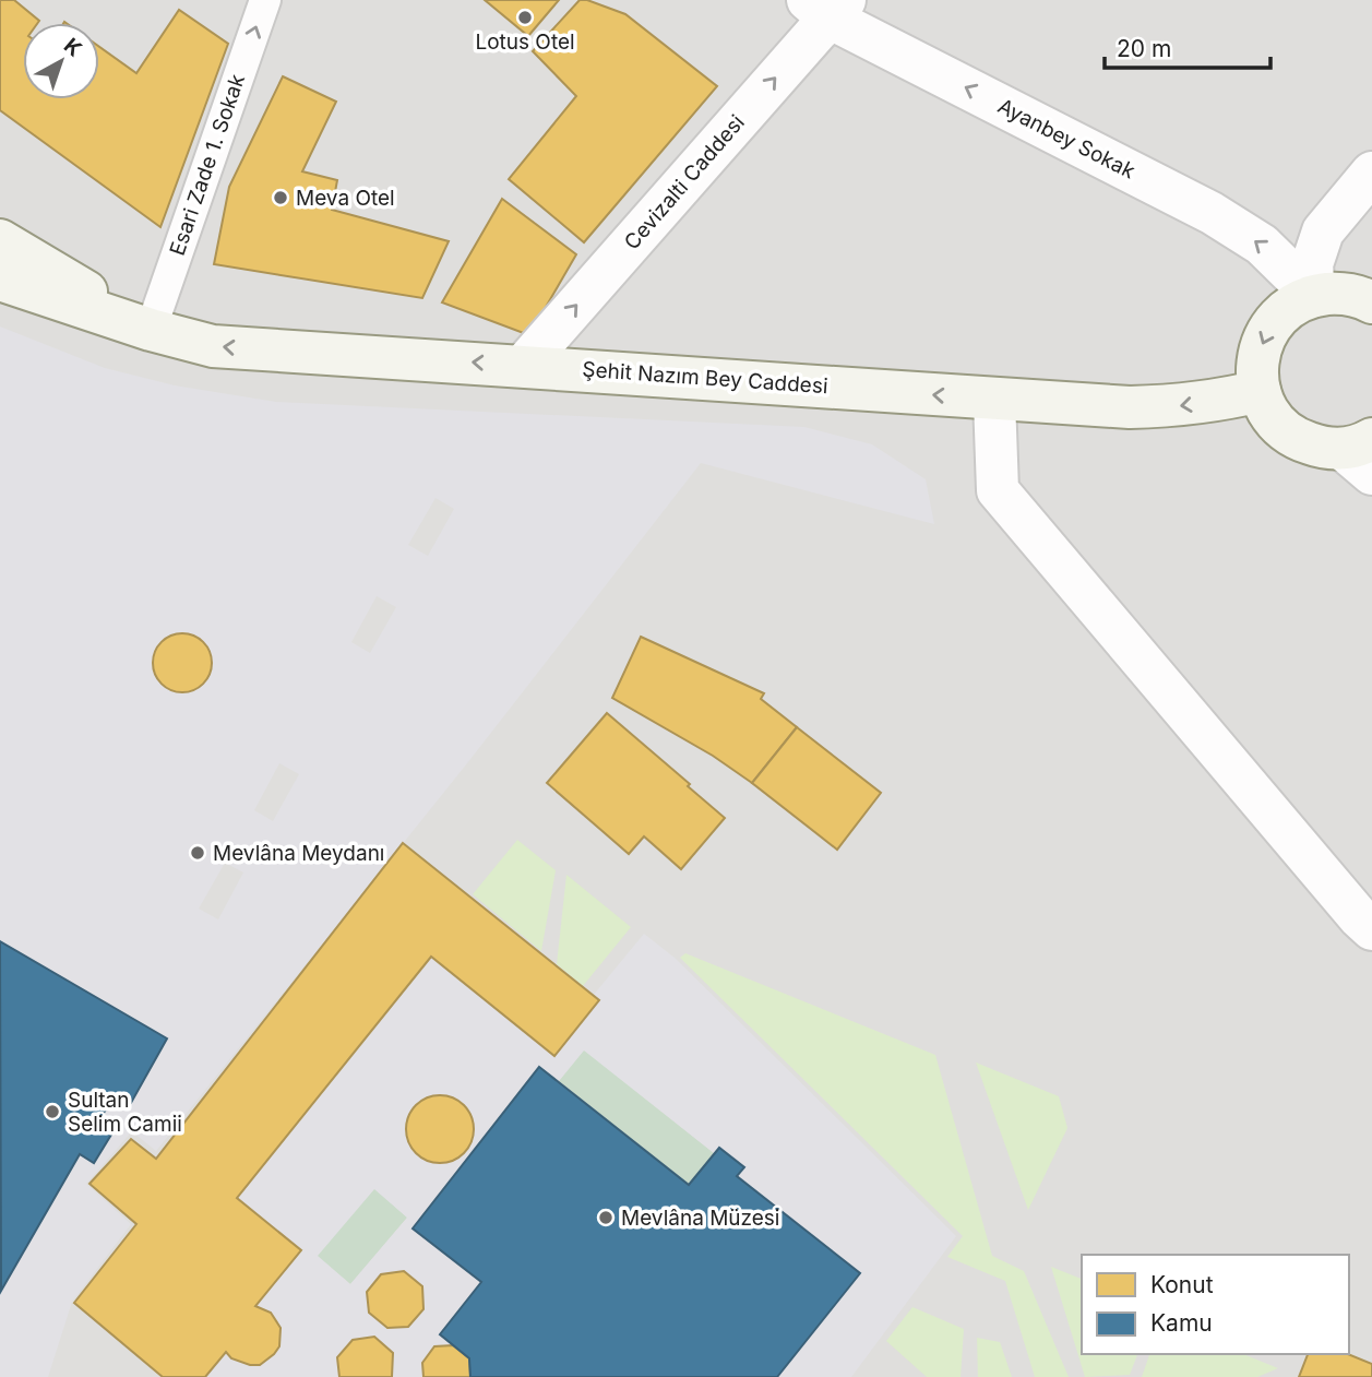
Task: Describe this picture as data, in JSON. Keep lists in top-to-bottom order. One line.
{"streets":{"main road":["Şehit Nazım Bey Caddesi"],"street":["Ayanbey Sokak","Cevizalti Caddesi"],"lane":["Esari Zade 1. Sokak"]},"crossings":[["Ayanbey Sokak","Cevizalti Caddesi"],["Esari Zade 1. Sokak","Şehit Nazım Bey Caddesi"],["Cevizalti Caddesi","Şehit Nazım Bey Caddesi"]],"one_way":["Ayanbey Sokak","Esari Zade 1. Sokak","Cevizalti Caddesi","Şehit Nazım Bey Caddesi"],"places":["Lotus Otel","Meva Otel","Mevlâna Meydanı","Sultan Selim Camii","Mevlâna Müzesi"],"legend":["Konut","Kamu"],"scale_bar":"20 m","north":"top right"}
